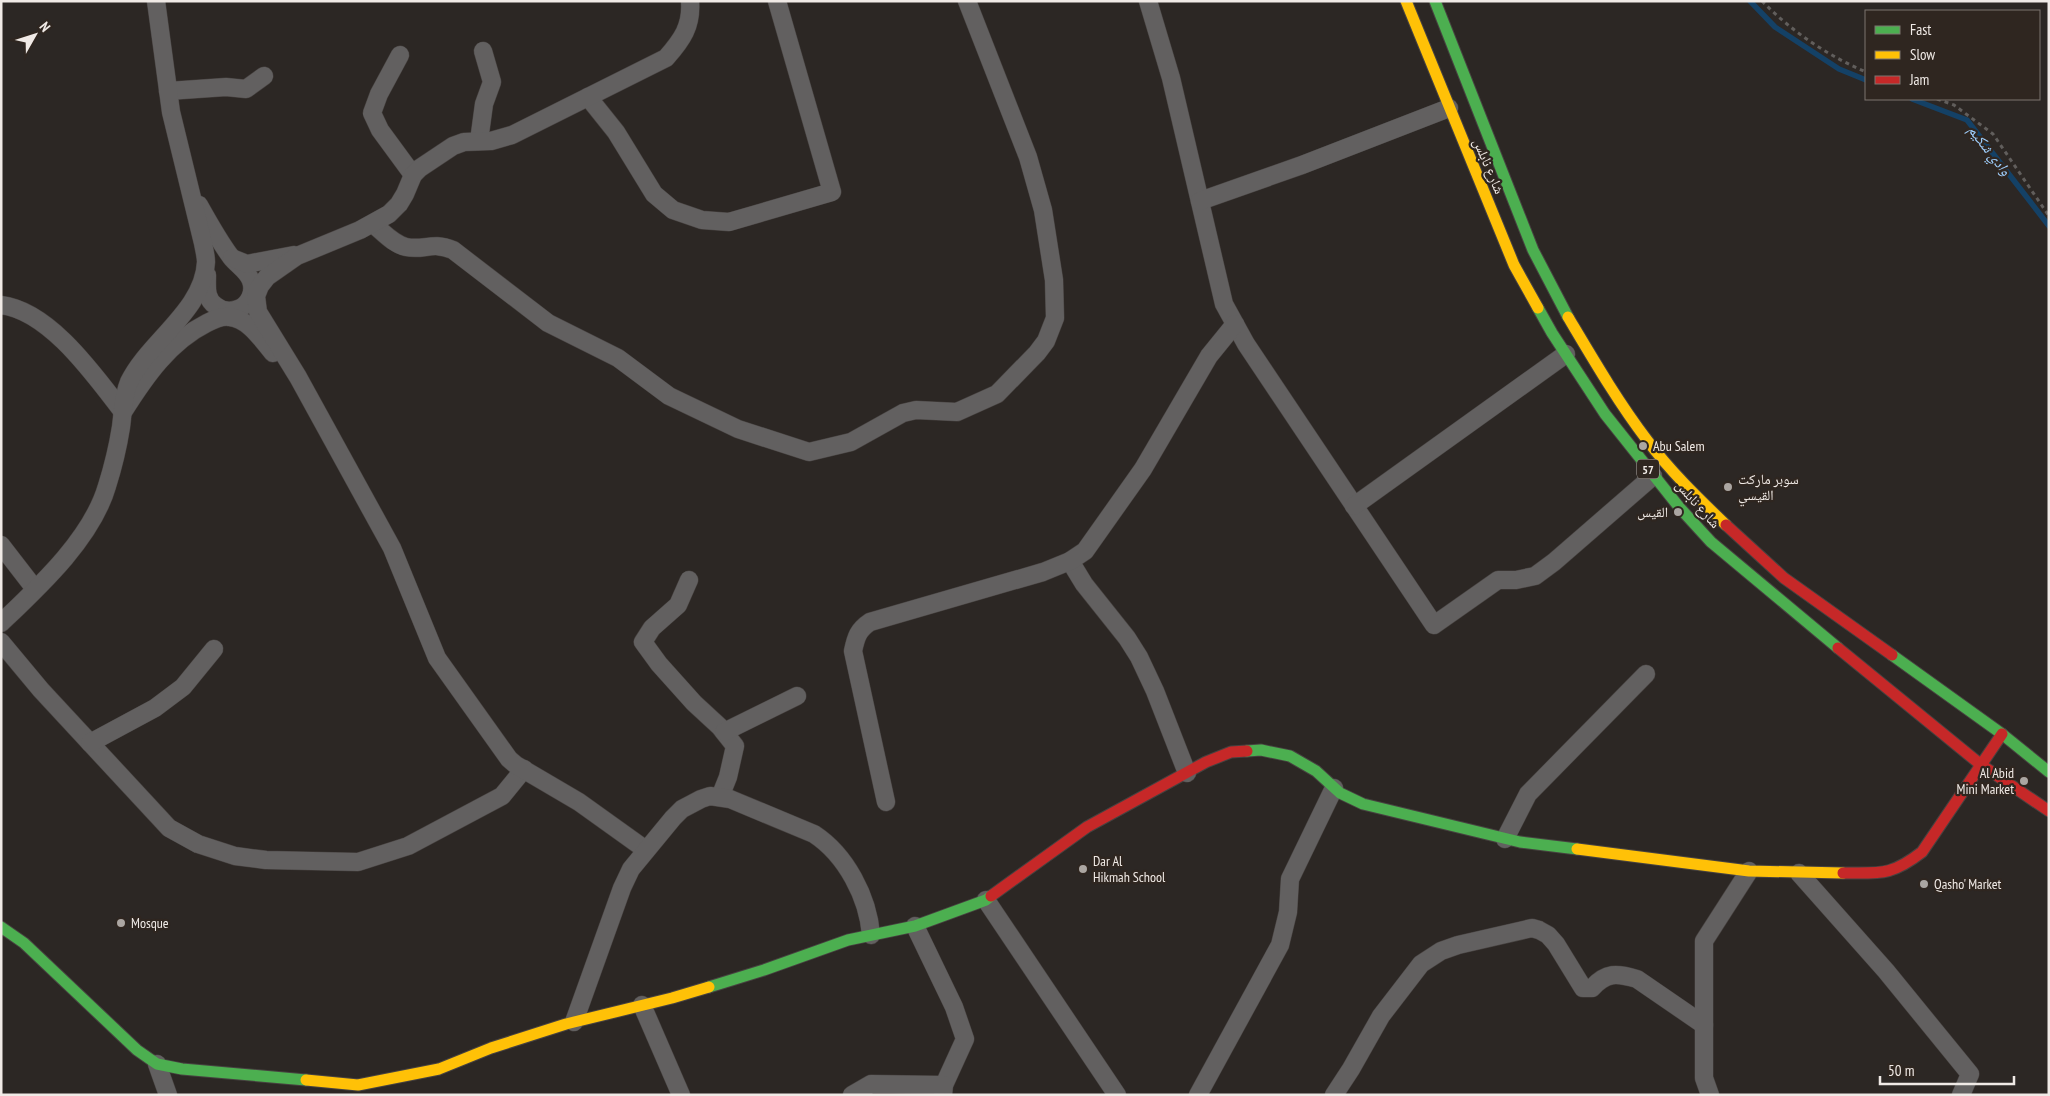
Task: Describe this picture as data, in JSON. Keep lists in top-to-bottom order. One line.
{"streets":{"street":["شارع نابلس","57"]},"water":["وادي شكيم"],"places":["Abu Salem","سوبر ماركت القيسي","القيس","Al Abid Mini Market","Dar Al Hikmah School","Qasho' Market","Mosque"],"legend":["Fast","Slow","Jam"],"scale_bar":"50 m","north":"top right"}
